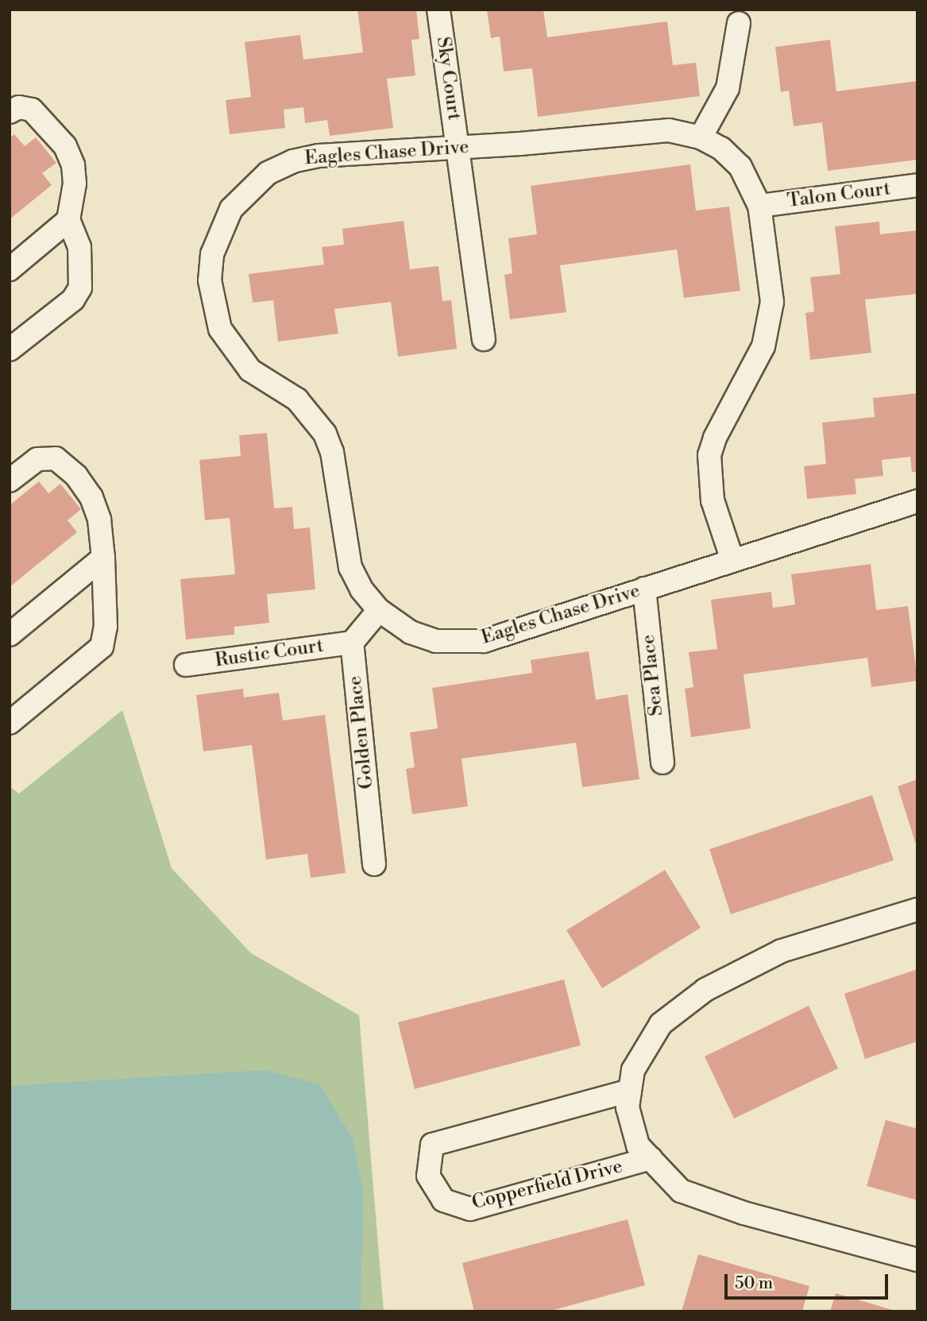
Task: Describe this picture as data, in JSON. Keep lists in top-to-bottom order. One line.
{"streets":{"street":["Sky Court","Eagles Chase Drive","Talon Court","Rustic Court","Sea Place","Golden Place","Copperfield Drive"]},"crossings":[["Sky Court","Eagles Chase Drive"],["Eagles Chase Drive","Talon Court"],["Eagles Chase Drive","Sea Place"],["Rustic Court","Golden Place"]],"scale_bar":"50 m"}
